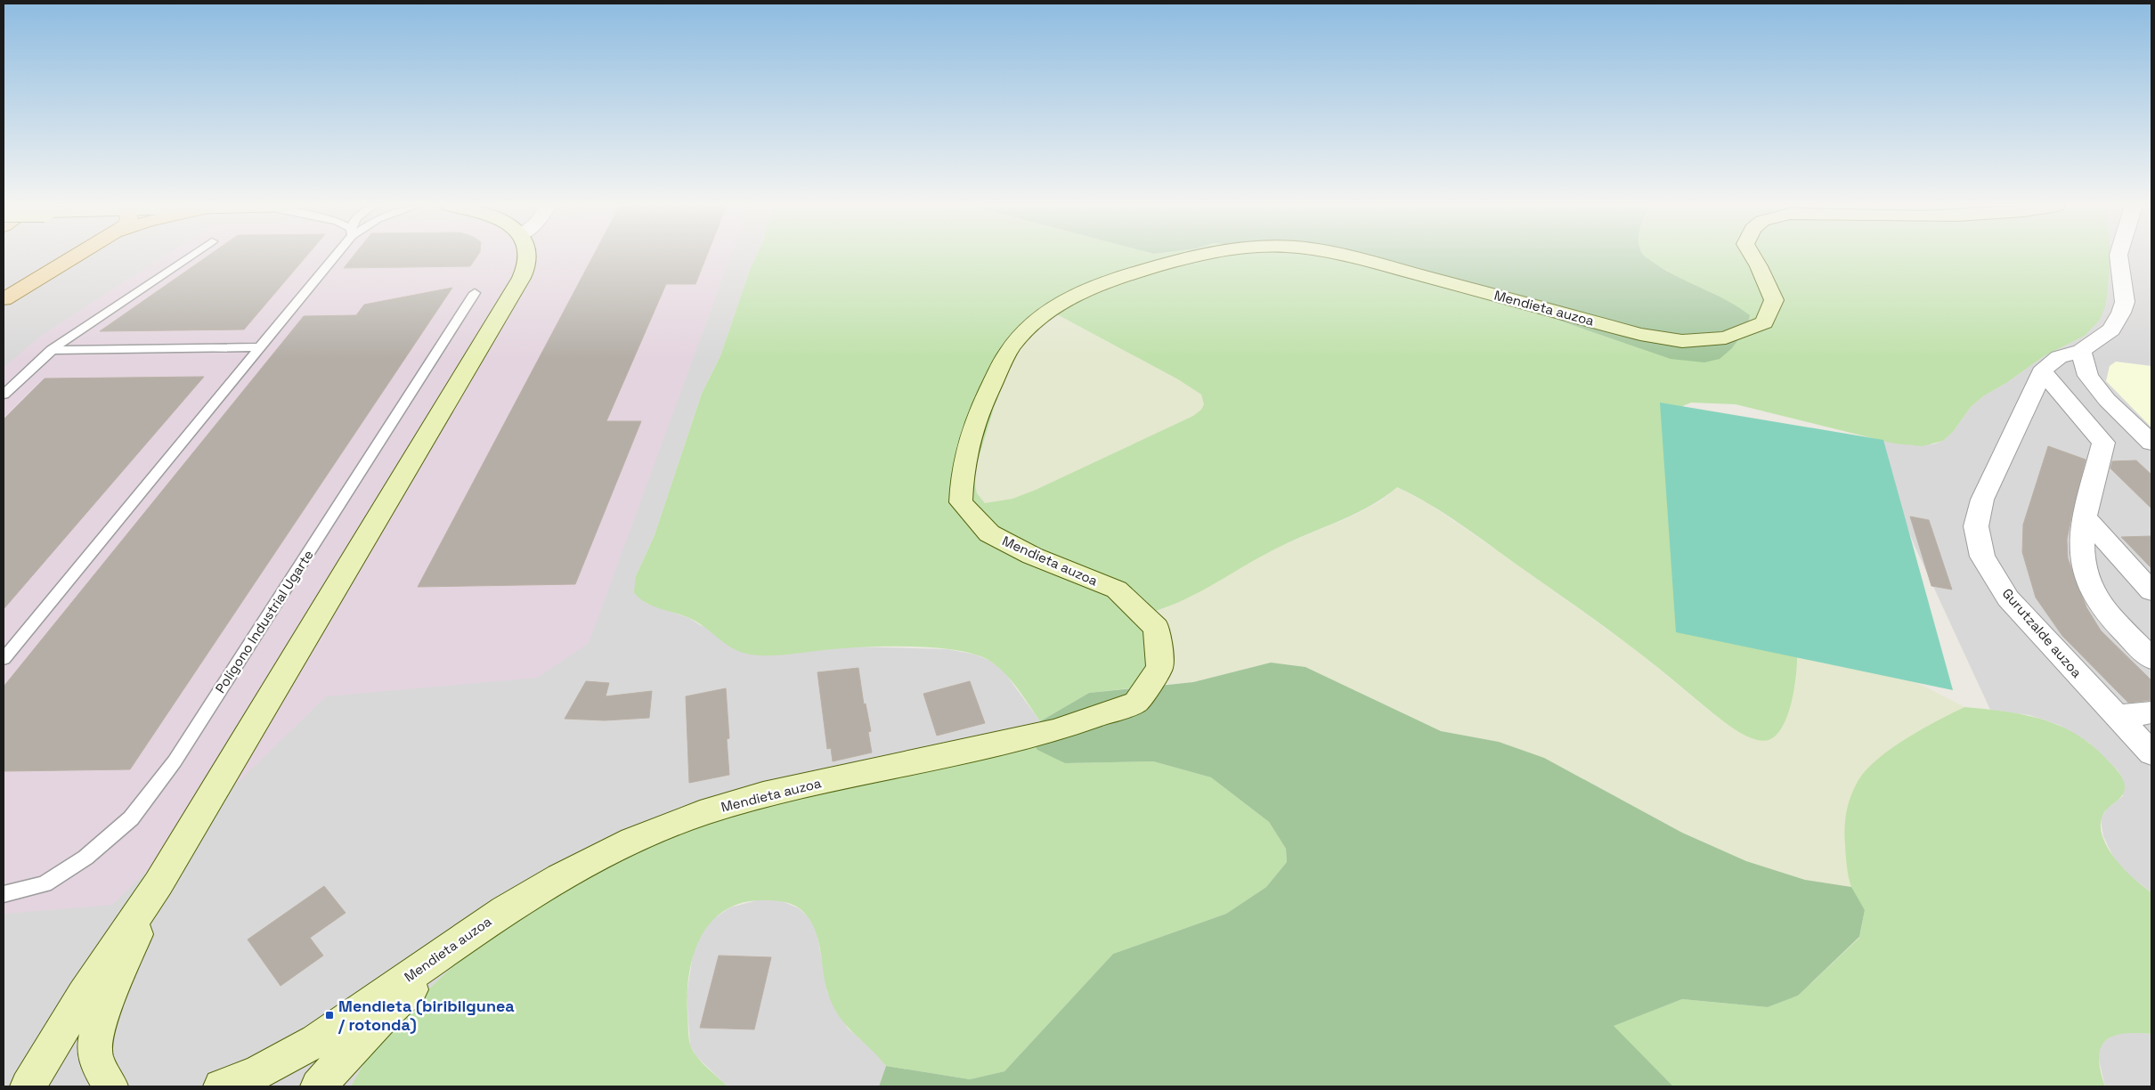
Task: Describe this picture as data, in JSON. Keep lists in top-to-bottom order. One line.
{"streets":{"street":["Mendieta auzoa","Gurutzalde auzoa"],"lane":["Polígono Industrial Ugarte"]},"places":{"transit":["Mendieta (biribilgunea / rotonda)"]}}
